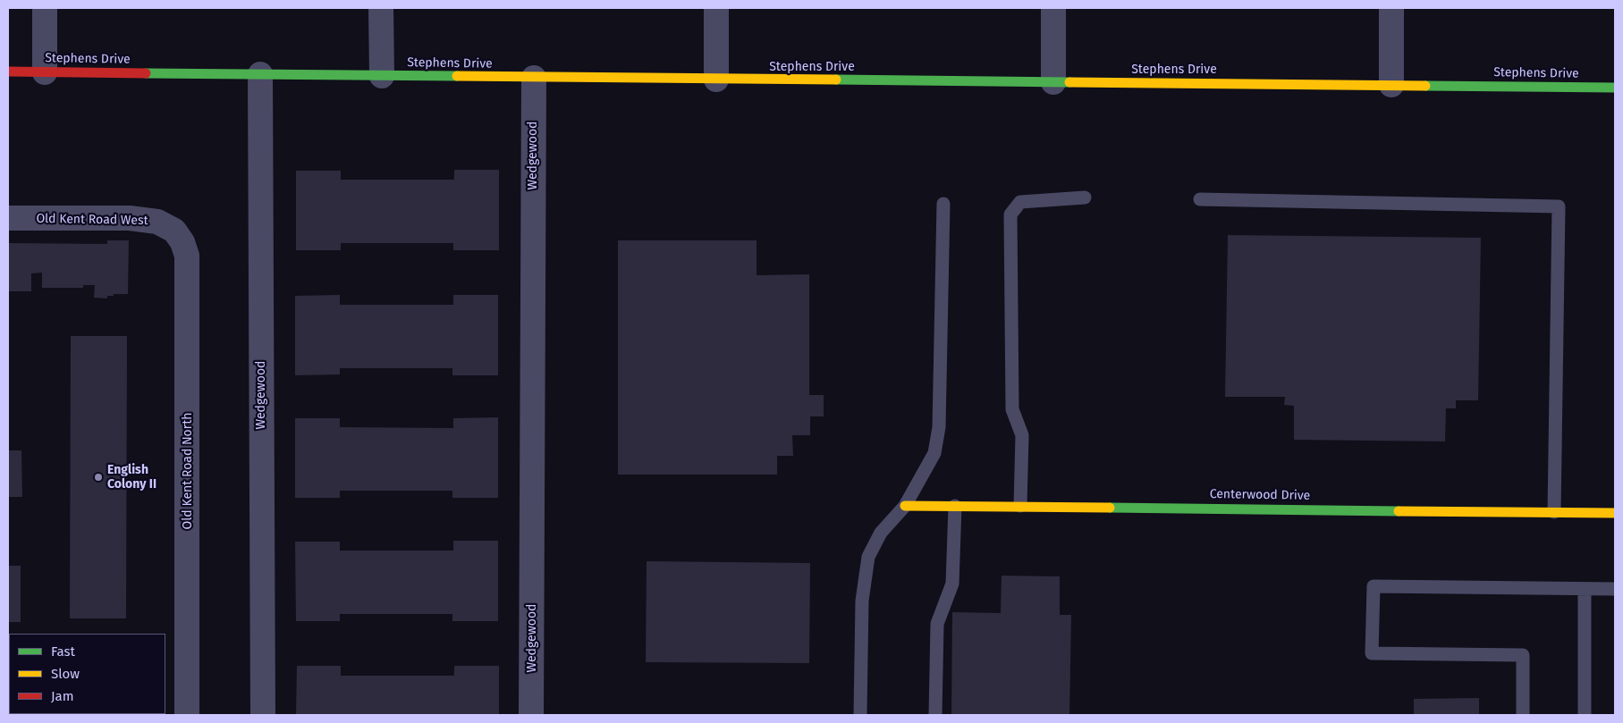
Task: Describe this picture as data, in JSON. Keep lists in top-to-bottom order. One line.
{"streets":{"street":["Stephens Drive","Wedgewood","Old Kent Road West","Old Kent Road North","Centerwood Drive"]},"crossings":[["Stephens Drive","Wedgewood"],["Old Kent Road West","Old Kent Road North"]],"places":["English Colony II"],"legend":["Fast","Slow","Jam"]}
